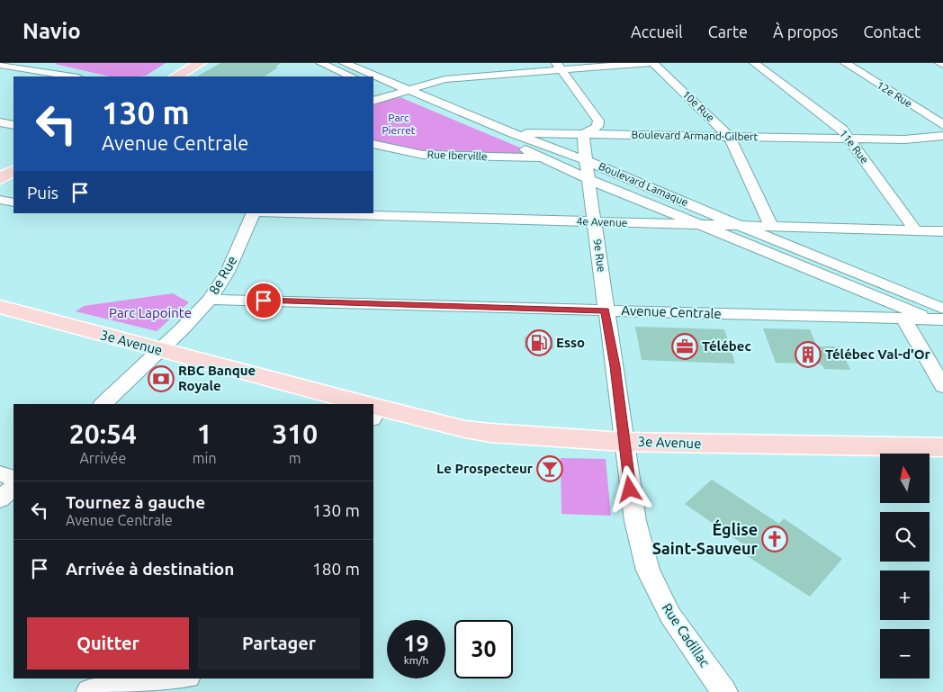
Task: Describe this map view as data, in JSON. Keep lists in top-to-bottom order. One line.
{"streets":{"main road":["3e Avenue"],"street":["12e Rue","10e Rue","Boulevard Armand-Gilbert","11e Rue","Rue Iberville","Boulevard Lamaque","4e Avenue","9e Rue","8e Rue","Avenue Centrale","Rue Cadillac"]},"crossings":[["10e Rue","Boulevard Armand-Gilbert"],["10e Rue","4e Avenue"],["Boulevard Armand-Gilbert","11e Rue"],["Boulevard Armand-Gilbert","Boulevard Lamaque"],["Boulevard Armand-Gilbert","9e Rue"],["11e Rue","4e Avenue"],["Rue Iberville","Boulevard Lamaque"],["Boulevard Lamaque","4e Avenue"],["Boulevard Lamaque","9e Rue"],["Boulevard Lamaque","Avenue Centrale"],["4e Avenue","9e Rue"],["9e Rue","Avenue Centrale"],["9e Rue","Rue Cadillac"],["8e Rue","Avenue Centrale"],["8e Rue","3e Avenue"],["Avenue Centrale","Rue Cadillac"],["3e Avenue","Rue Cadillac"]],"parks":["Parc Pierret","Parc Lapointe"],"places":{"fuel station":["Esso"],"office":["Télébec"],"building":["Télébec Val-d'Or"],"bank":["RBC Banque Royale"],"bar":["Le Prospecteur"],"church":["Église Saint-Sauveur"]},"north":"top","page":{"header":"Navio","nav":["Accueil","Carte","À propos","Contact"],"turn":["130 m","Avenue Centrale"],"then":"Puis","eta":["20:54","Arrivée","1","min","310","m"],"map_buttons":["+","−"],"list":[{"name":"Tournez à gauche","note":"Avenue Centrale","value":"130 m"},{"name":"Arrivée à destination","value":"180 m"}],"buttons":["Quitter","Partager"],"speed":"19 km/h","limit":"30"}}
